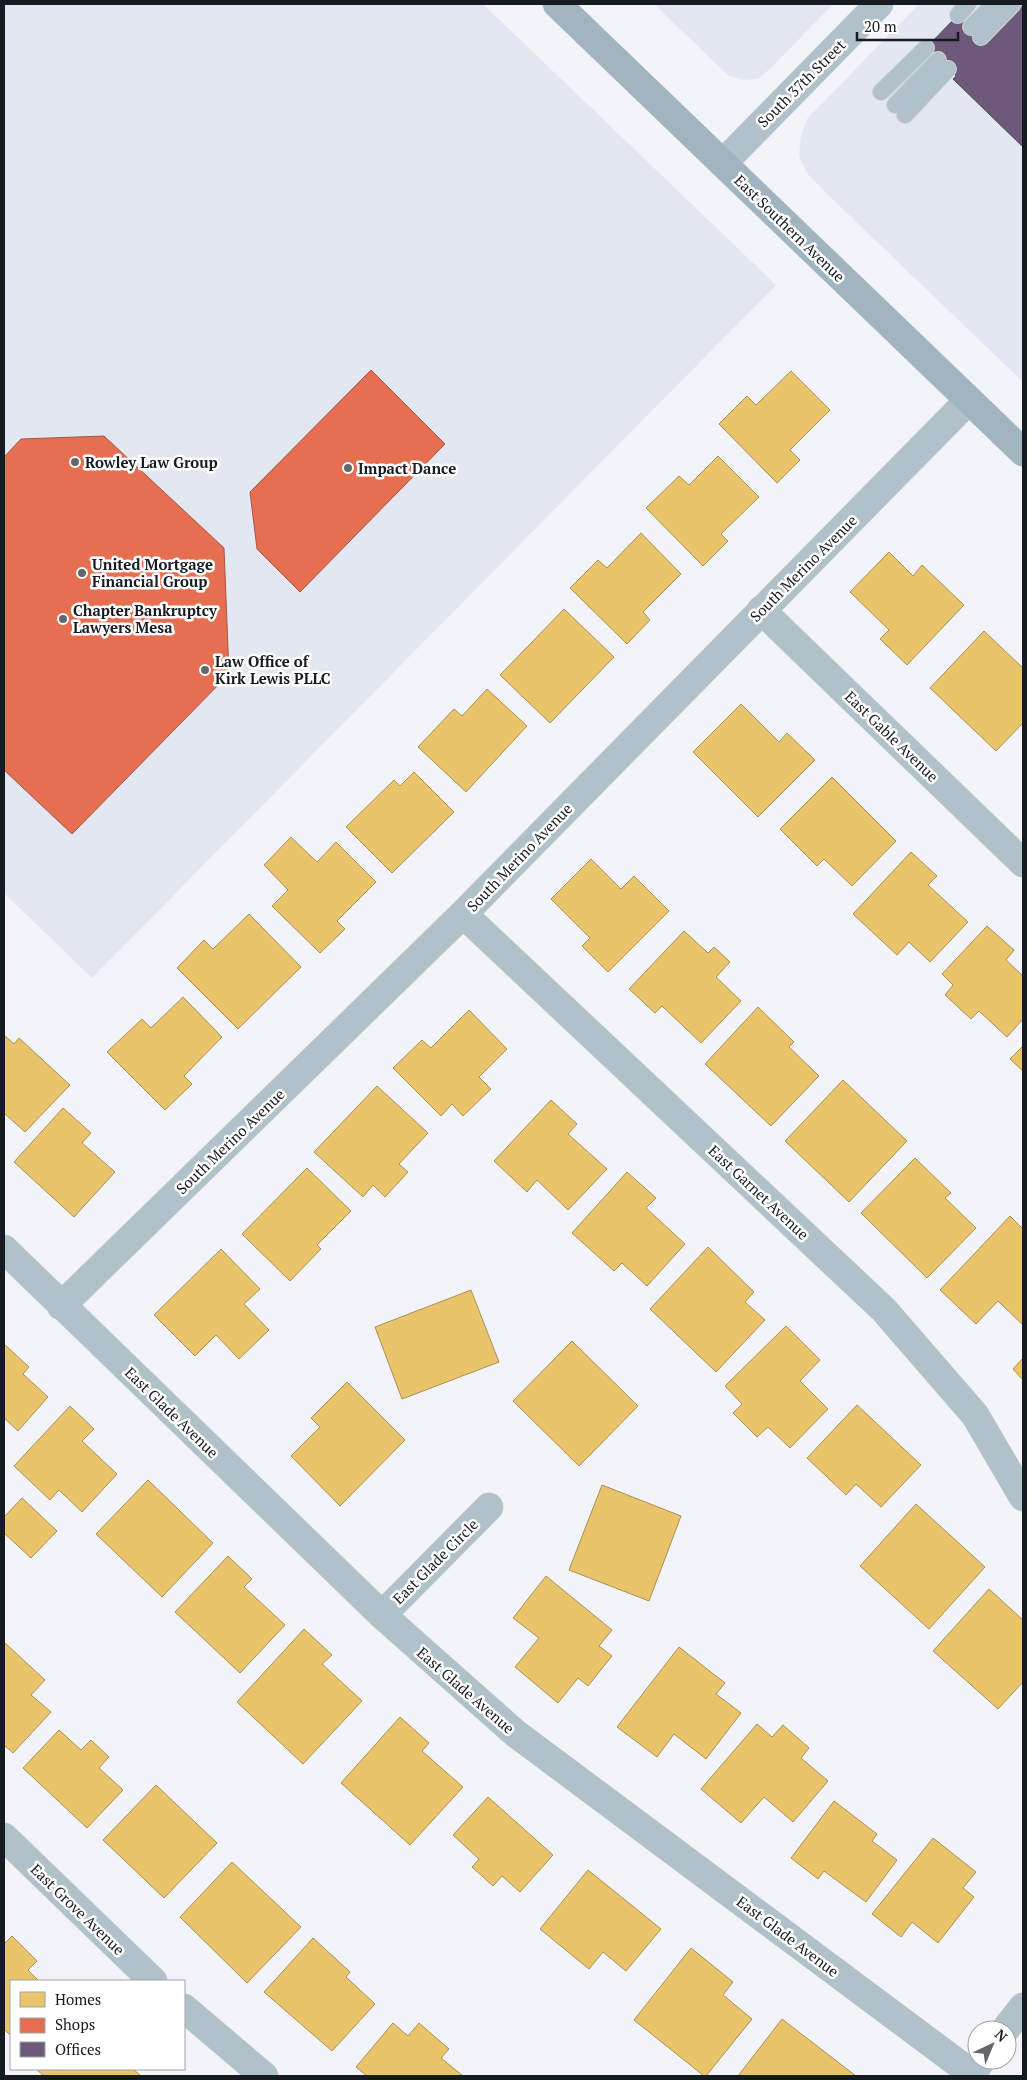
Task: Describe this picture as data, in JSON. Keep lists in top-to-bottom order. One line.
{"streets":{"main road":["East Southern Avenue"],"street":["South 37th Street","South Merino Avenue","East Gable Avenue","East Garnet Avenue","East Glade Avenue","East Glade Circle","East Grove Avenue"]},"crossings":[["South 37th Street","East Southern Avenue"],["East Southern Avenue","South Merino Avenue"],["South Merino Avenue","East Gable Avenue"],["South Merino Avenue","East Garnet Avenue"],["South Merino Avenue","East Glade Avenue"],["East Glade Avenue","East Glade Circle"]],"places":["Rowley Law Group","Impact Dance","United Mortgage Financial Group","Chapter Bankruptcy Lawyers Mesa","Law Office of Kirk Lewis PLLC"],"legend":["Homes","Shops","Offices"],"scale_bar":"20 m","north":"top right"}
